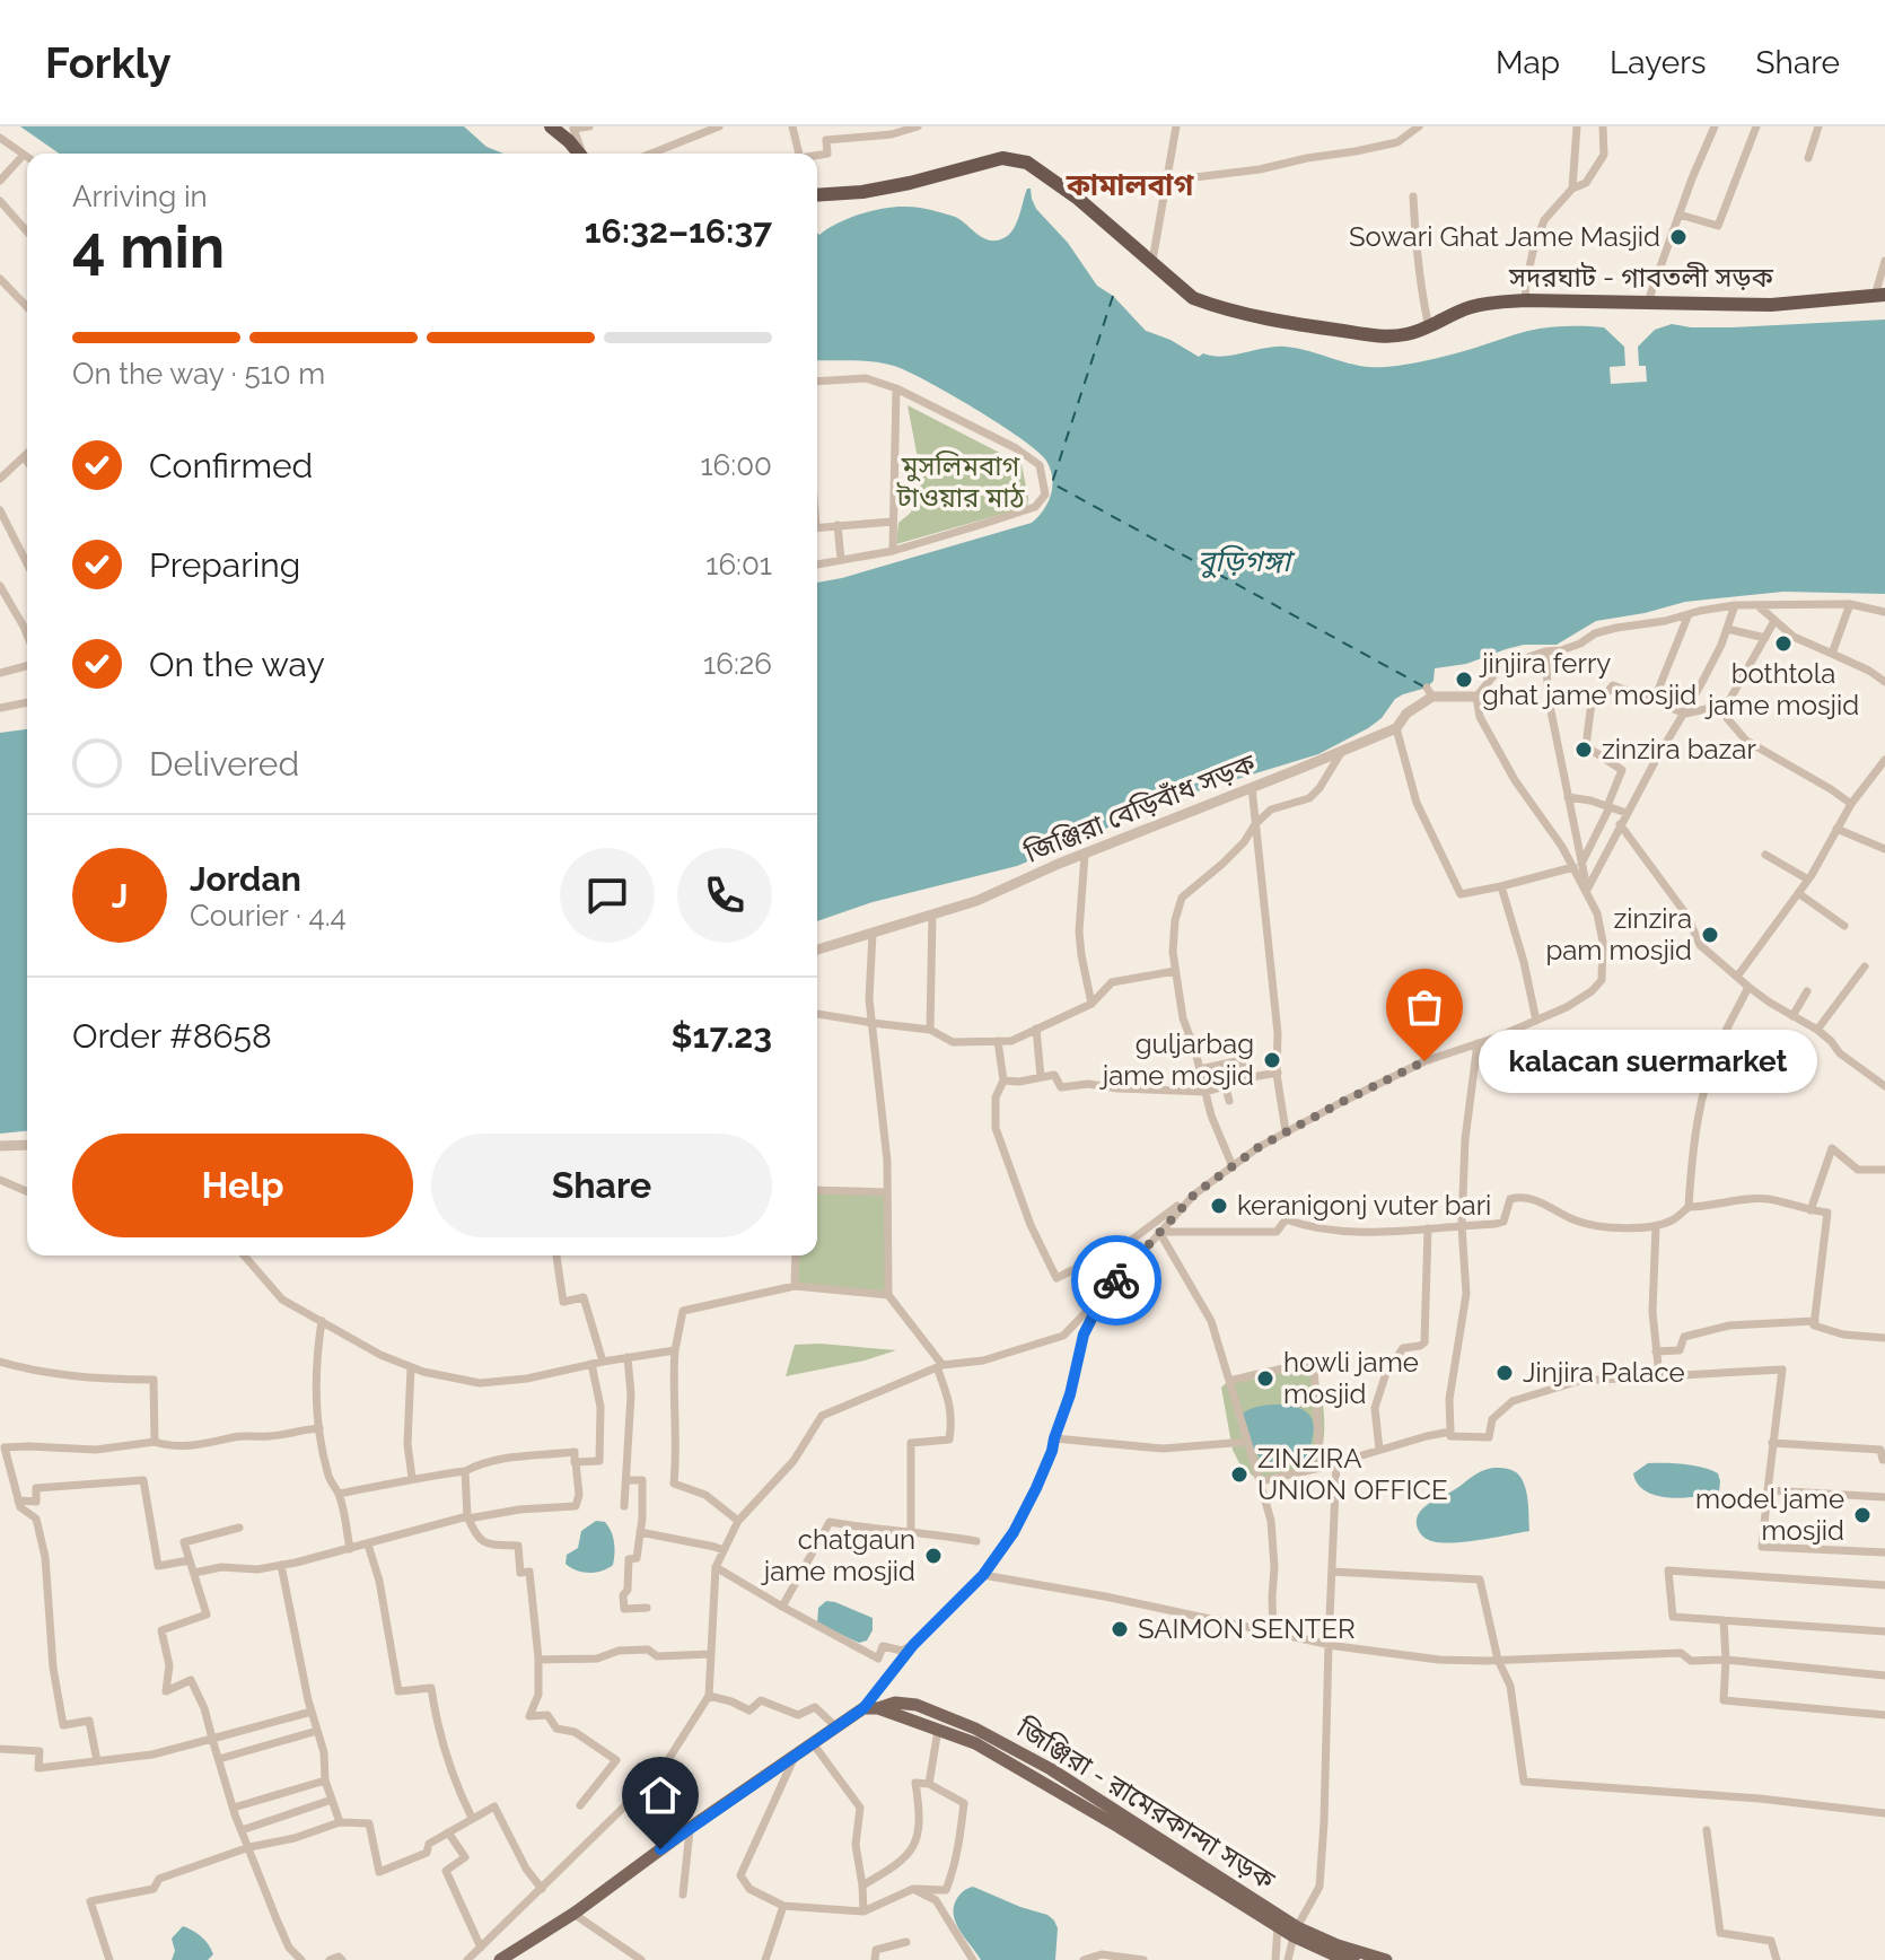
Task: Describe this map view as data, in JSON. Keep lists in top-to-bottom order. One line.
{"streets":{"highway":["সদরঘাট - গাবতলী সড়ক"],"main road":["জিঞ্জিরা - রামেরকান্দা সড়ক"],"street":["জিঞ্জিরা বেড়িবাঁধ সড়ক"]},"districts":["কামালবাগ"],"water":["বুড়িগঙ্গা"],"parks":["মুসলিমবাগ টাওয়ার মাঠ"],"places":["Sowari Ghat Jame Masjid","bothtola jame mosjid","jinjira ferry ghat jame mosjid","zinzira bazar","zinzira pam mosjid","guljarbag jame mosjid","kalacan suermarket","keranigonj vuter bari","Jinjira Palace","howli jame mosjid","ZINZIRA UNION OFFICE","model jame mosjid","chatgaun jame mosjid","SAIMON SENTER"],"page":{"header":"Forkly","nav":["Map","Layers","Share"],"heading":["4 min","Arriving in","16:32–16:37"],"panel":["Jordan","Courier · 4.4","Order #8658","$17.23"],"bar":"On the way · 510 m","list":[["Confirmed","16:00"],["Preparing","16:01"],["On the way","16:26"],"Delivered"],"round":"J","bubble":"kalacan suermarket","buttons":["Help","Share"]}}
